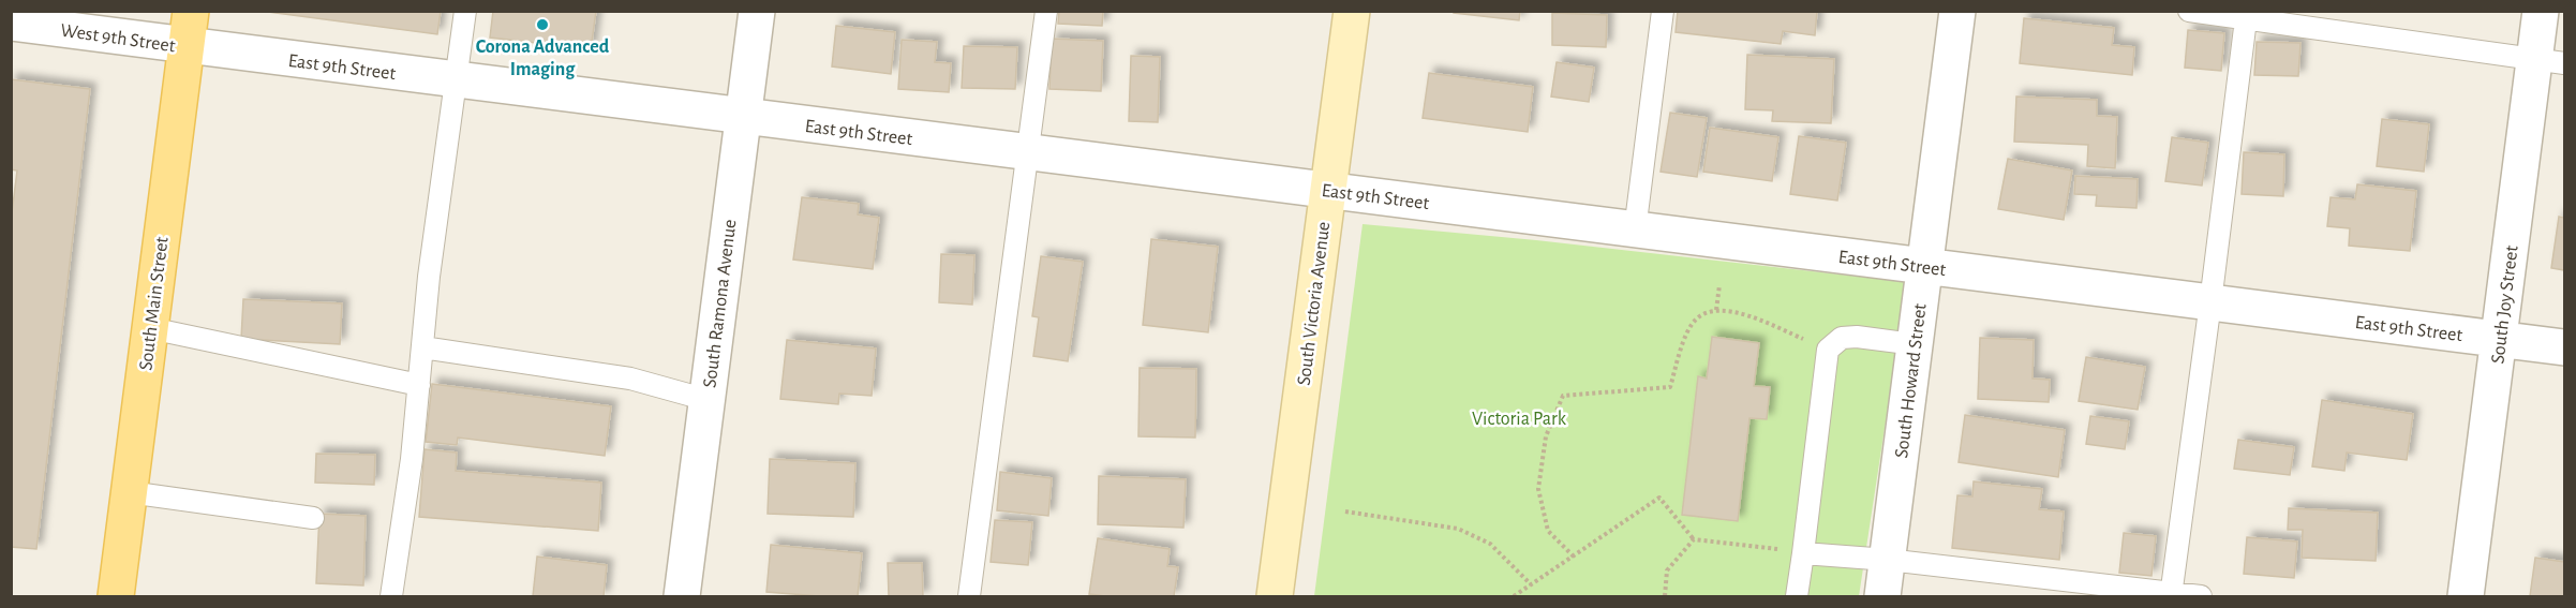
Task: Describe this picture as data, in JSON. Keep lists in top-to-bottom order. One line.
{"streets":{"main road":["South Main Street"],"street":["West 9th Street","East 9th Street","South Ramona Avenue","South Victoria Avenue","South Joy Street","South Howard Street"]},"crossings":[["West 9th Street","East 9th Street"],["West 9th Street","South Main Street"],["East 9th Street","South Main Street"],["East 9th Street","South Ramona Avenue"],["East 9th Street","South Victoria Avenue"],["East 9th Street","South Joy Street"],["East 9th Street","South Howard Street"]],"parks":["Victoria Park"],"places":["Corona Advanced Imaging"]}
